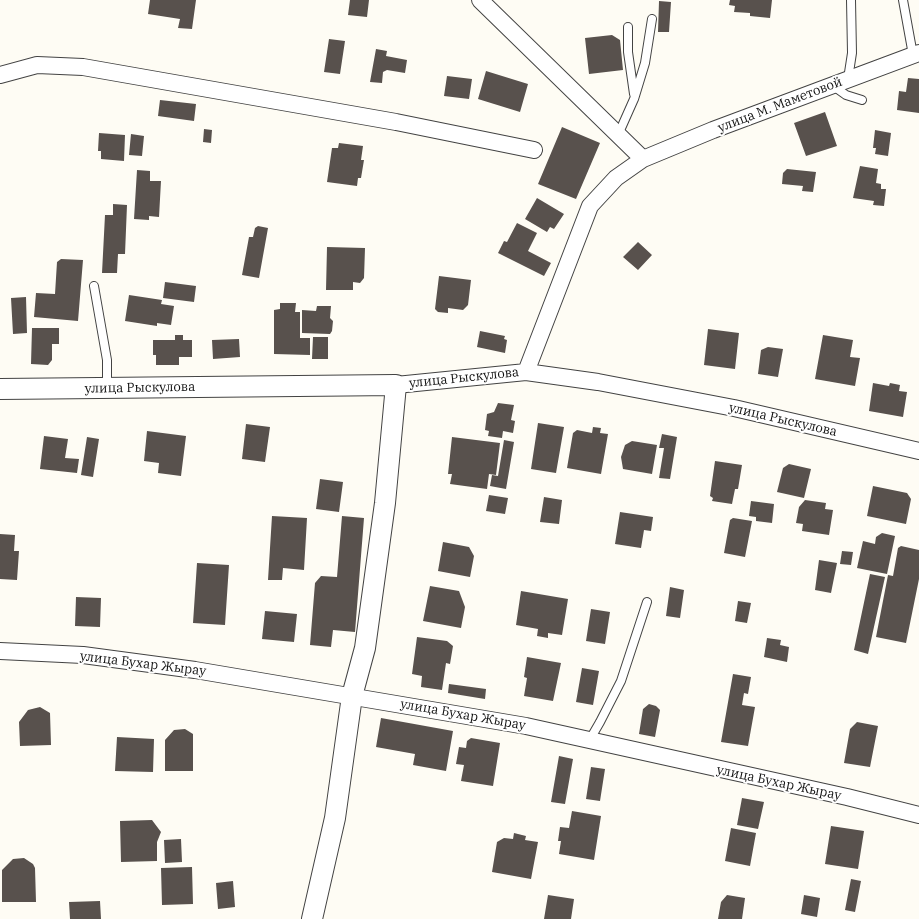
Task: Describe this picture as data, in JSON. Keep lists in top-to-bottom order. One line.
{"streets":{"street":["улица М. Маметовой","улица Рыскулова","улица Бухар Жырау"]},"crossings":[["улица М. Маметовой","улица Рыскулова"]]}
